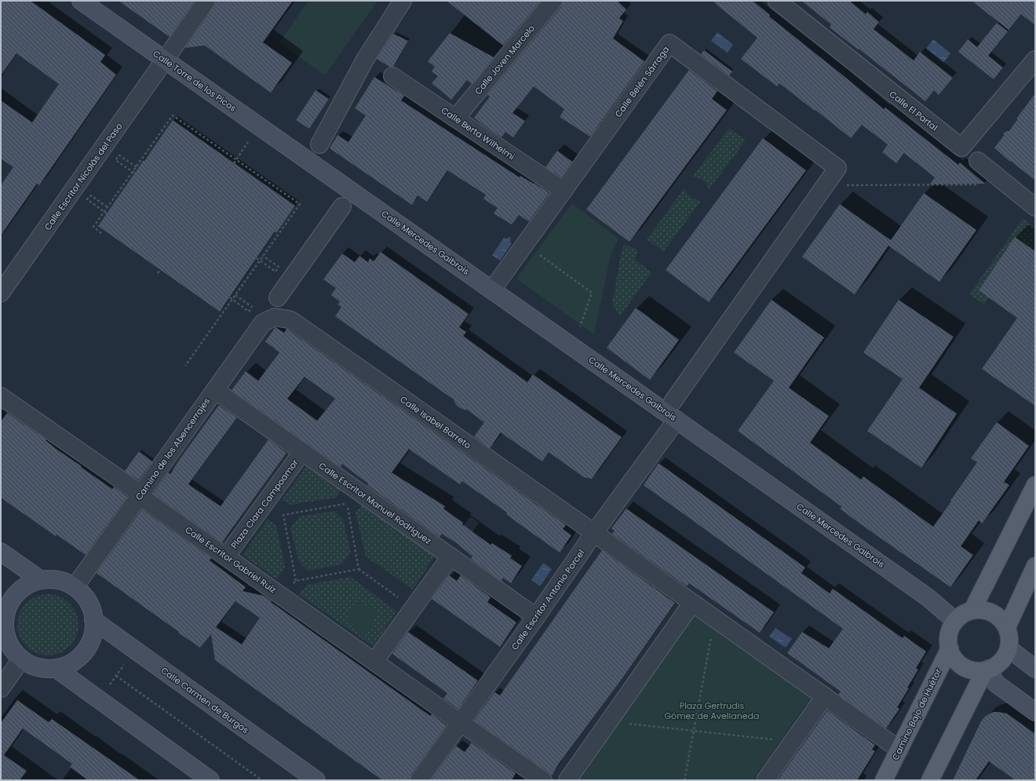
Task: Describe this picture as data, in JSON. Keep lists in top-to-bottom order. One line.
{"streets":{"main road":["Camino Bajo de Huétor"],"street":["Calle Joven Marcelo","Calle Torre de los Picos","Calle Belén Sárraga","Calle El Partal","Calle Berta Wilhelmi","Calle Escritor Nicolás del Paso","Calle Mercedes Gaibrois","Calle Isabel Barreto","Camino de los Abencerrajes","Calle Escritor Manuel Rodríguez","Plaza Clara Campoamor","Calle Escritor Gabriel Ruiz","Calle Escritor Antonio Porcel","Calle Carmen de Burgos"]},"crossings":[["Calle Joven Marcelo","Calle Berta Wilhelmi"],["Calle Torre de los Picos","Calle Escritor Nicolás del Paso"],["Calle Torre de los Picos","Calle Mercedes Gaibrois"],["Calle Belén Sárraga","Calle Berta Wilhelmi"],["Calle Belén Sárraga","Calle Mercedes Gaibrois"],["Calle Mercedes Gaibrois","Calle Escritor Antonio Porcel"],["Calle Mercedes Gaibrois","Camino Bajo de Huétor"],["Calle Isabel Barreto","Camino de los Abencerrajes"],["Calle Isabel Barreto","Calle Escritor Antonio Porcel"],["Camino de los Abencerrajes","Calle Escritor Manuel Rodríguez"],["Camino de los Abencerrajes","Calle Escritor Gabriel Ruiz"],["Camino de los Abencerrajes","Calle Carmen de Burgos"],["Calle Escritor Manuel Rodríguez","Plaza Clara Campoamor"],["Calle Escritor Manuel Rodríguez","Calle Escritor Antonio Porcel"],["Plaza Clara Campoamor","Calle Escritor Gabriel Ruiz"],["Calle Escritor Gabriel Ruiz","Calle Escritor Antonio Porcel"]],"parks":["Plaza Gertrudis Gómez de Avellaneda"]}
